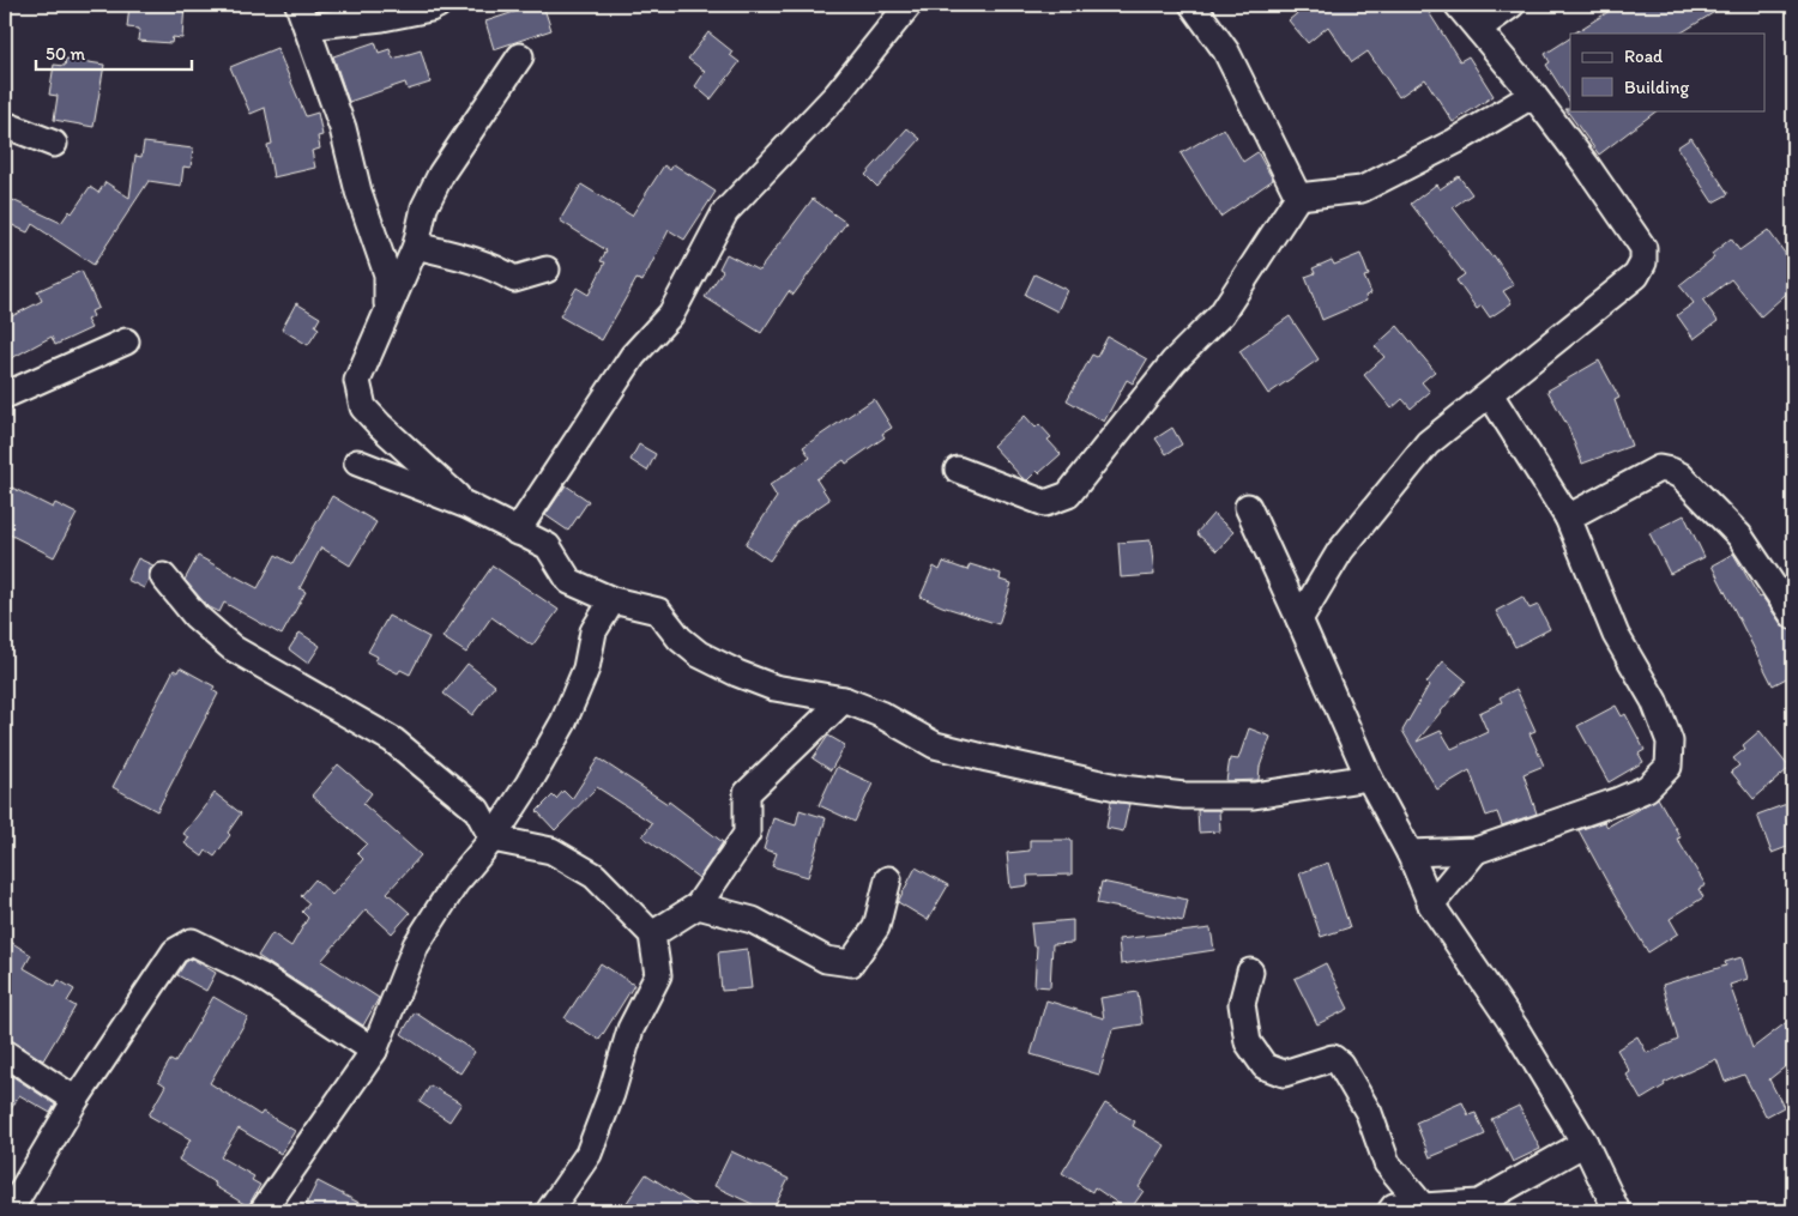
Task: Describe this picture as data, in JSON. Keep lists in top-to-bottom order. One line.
{"legend":["Road","Building"],"scale_bar":"50 m"}
